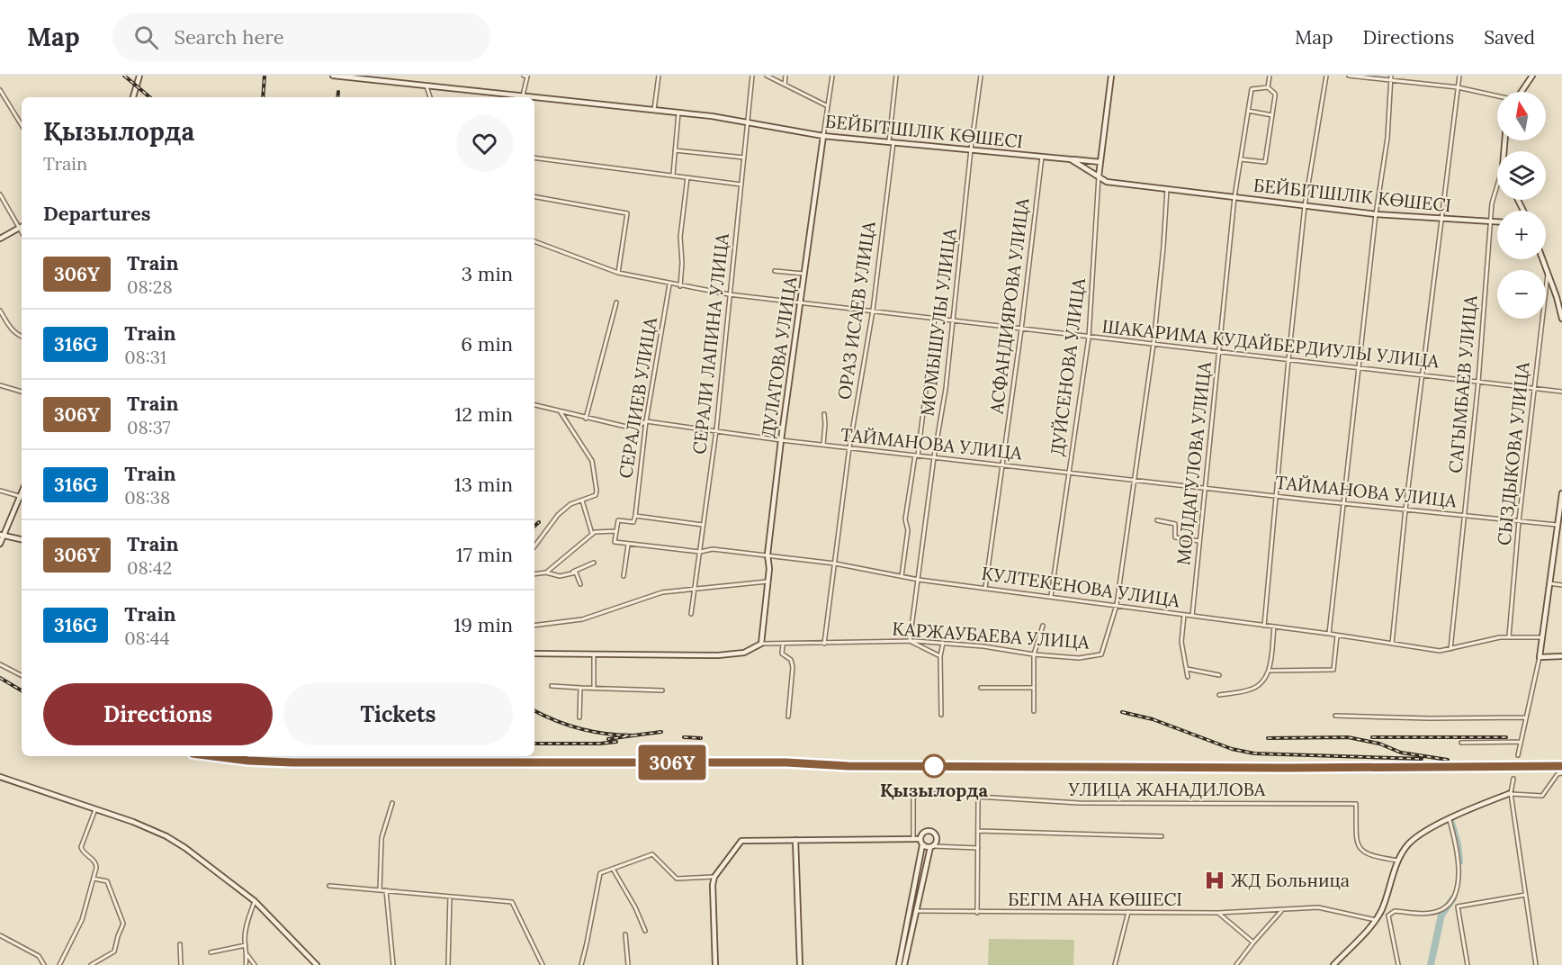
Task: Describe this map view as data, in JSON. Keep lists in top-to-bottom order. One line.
{"streets":{"street":["БЕЙБІТШІЛІК КӨШЕСІ","АСФАНДИЯРОВА УЛИЦА","ОРАЗ ИСАЕВ УЛИЦА","МОМЫШУЛЫ УЛИЦА","СЕРАЛИ ЛАПИНА УЛИЦА","ШАКАРИМА КУДАЙБЕРДИУЛЫ УЛИЦА","ДУЛАТОВА УЛИЦА","ДУЙСЕНОВА УЛИЦА","САГЫМБАЕВ УЛИЦА","СЕРАЛИЕВ УЛИЦА","ТАЙМАНОВА УЛИЦА","СЫЗДЫКОВА УЛИЦА","МОЛДАГУЛОВА УЛИЦА","КУЛТЕКЕНОВА УЛИЦА","КАРЖАУБАЕВА УЛИЦА","УЛИЦА ЖАНАДИЛОВА","БЕГІМ АНА КӨШЕСІ"]},"crossings":[["БЕЙБІТШІЛІК КӨШЕСІ","АСФАНДИЯРОВА УЛИЦА"],["БЕЙБІТШІЛІК КӨШЕСІ","ОРАЗ ИСАЕВ УЛИЦА"],["БЕЙБІТШІЛІК КӨШЕСІ","МОМЫШУЛЫ УЛИЦА"],["БЕЙБІТШІЛІК КӨШЕСІ","СЕРАЛИ ЛАПИНА УЛИЦА"],["БЕЙБІТШІЛІК КӨШЕСІ","ДУЛАТОВА УЛИЦА"],["БЕЙБІТШІЛІК КӨШЕСІ","ДУЙСЕНОВА УЛИЦА"],["БЕЙБІТШІЛІК КӨШЕСІ","САГЫМБАЕВ УЛИЦА"],["БЕЙБІТШІЛІК КӨШЕСІ","МОЛДАГУЛОВА УЛИЦА"],["АСФАНДИЯРОВА УЛИЦА","ШАКАРИМА КУДАЙБЕРДИУЛЫ УЛИЦА"],["АСФАНДИЯРОВА УЛИЦА","ТАЙМАНОВА УЛИЦА"],["АСФАНДИЯРОВА УЛИЦА","КУЛТЕКЕНОВА УЛИЦА"],["ОРАЗ ИСАЕВ УЛИЦА","ШАКАРИМА КУДАЙБЕРДИУЛЫ УЛИЦА"],["ОРАЗ ИСАЕВ УЛИЦА","ТАЙМАНОВА УЛИЦА"],["ОРАЗ ИСАЕВ УЛИЦА","КУЛТЕКЕНОВА УЛИЦА"],["ОРАЗ ИСАЕВ УЛИЦА","КАРЖАУБАЕВА УЛИЦА"],["МОМЫШУЛЫ УЛИЦА","ШАКАРИМА КУДАЙБЕРДИУЛЫ УЛИЦА"],["МОМЫШУЛЫ УЛИЦА","ТАЙМАНОВА УЛИЦА"],["МОМЫШУЛЫ УЛИЦА","КУЛТЕКЕНОВА УЛИЦА"],["МОМЫШУЛЫ УЛИЦА","КАРЖАУБАЕВА УЛИЦА"],["СЕРАЛИ ЛАПИНА УЛИЦА","ШАКАРИМА КУДАЙБЕРДИУЛЫ УЛИЦА"],["СЕРАЛИ ЛАПИНА УЛИЦА","ТАЙМАНОВА УЛИЦА"],["СЕРАЛИ ЛАПИНА УЛИЦА","КУЛТЕКЕНОВА УЛИЦА"],["ШАКАРИМА КУДАЙБЕРДИУЛЫ УЛИЦА","ДУЛАТОВА УЛИЦА"],["ШАКАРИМА КУДАЙБЕРДИУЛЫ УЛИЦА","ДУЙСЕНОВА УЛИЦА"],["ШАКАРИМА КУДАЙБЕРДИУЛЫ УЛИЦА","САГЫМБАЕВ УЛИЦА"],["ШАКАРИМА КУДАЙБЕРДИУЛЫ УЛИЦА","СЕРАЛИЕВ УЛИЦА"],["ШАКАРИМА КУДАЙБЕРДИУЛЫ УЛИЦА","СЫЗДЫКОВА УЛИЦА"],["ШАКАРИМА КУДАЙБЕРДИУЛЫ УЛИЦА","МОЛДАГУЛОВА УЛИЦА"],["ДУЛАТОВА УЛИЦА","ТАЙМАНОВА УЛИЦА"],["ДУЛАТОВА УЛИЦА","КУЛТЕКЕНОВА УЛИЦА"],["ДУЛАТОВА УЛИЦА","КАРЖАУБАЕВА УЛИЦА"],["ДУЙСЕНОВА УЛИЦА","ТАЙМАНОВА УЛИЦА"],["ДУЙСЕНОВА УЛИЦА","КУЛТЕКЕНОВА УЛИЦА"],["САГЫМБАЕВ УЛИЦА","ТАЙМАНОВА УЛИЦА"],["САГЫМБАЕВ УЛИЦА","КУЛТЕКЕНОВА УЛИЦА"],["СЕРАЛИЕВ УЛИЦА","ТАЙМАНОВА УЛИЦА"],["ТАЙМАНОВА УЛИЦА","СЫЗДЫКОВА УЛИЦА"],["ТАЙМАНОВА УЛИЦА","МОЛДАГУЛОВА УЛИЦА"],["СЫЗДЫКОВА УЛИЦА","КУЛТЕКЕНОВА УЛИЦА"],["МОЛДАГУЛОВА УЛИЦА","КУЛТЕКЕНОВА УЛИЦА"],["КУЛТЕКЕНОВА УЛИЦА","КАРЖАУБАЕВА УЛИЦА"]],"places":{"other":["Қызылорда"],"hospital":["ЖД Больница"]},"north":"top","page":{"header":"Map","search":"Search here","nav":["Map","Directions","Saved"],"on_map":"306Y","map_buttons":["+","−"],"heading":[["Қызылорда","Train"],"Departures"],"list":[{"mark":"306Y","name":"Train","note":"08:28","value":"3 min"},{"mark":"316G","name":"Train","note":"08:31","value":"6 min"},{"mark":"306Y","name":"Train","note":"08:37","value":"12 min"},{"mark":"316G","name":"Train","note":"08:38","value":"13 min"},{"mark":"306Y","name":"Train","note":"08:42","value":"17 min"},{"mark":"316G","name":"Train","note":"08:44","value":"19 min"}],"buttons":["Directions","Tickets"]}}
